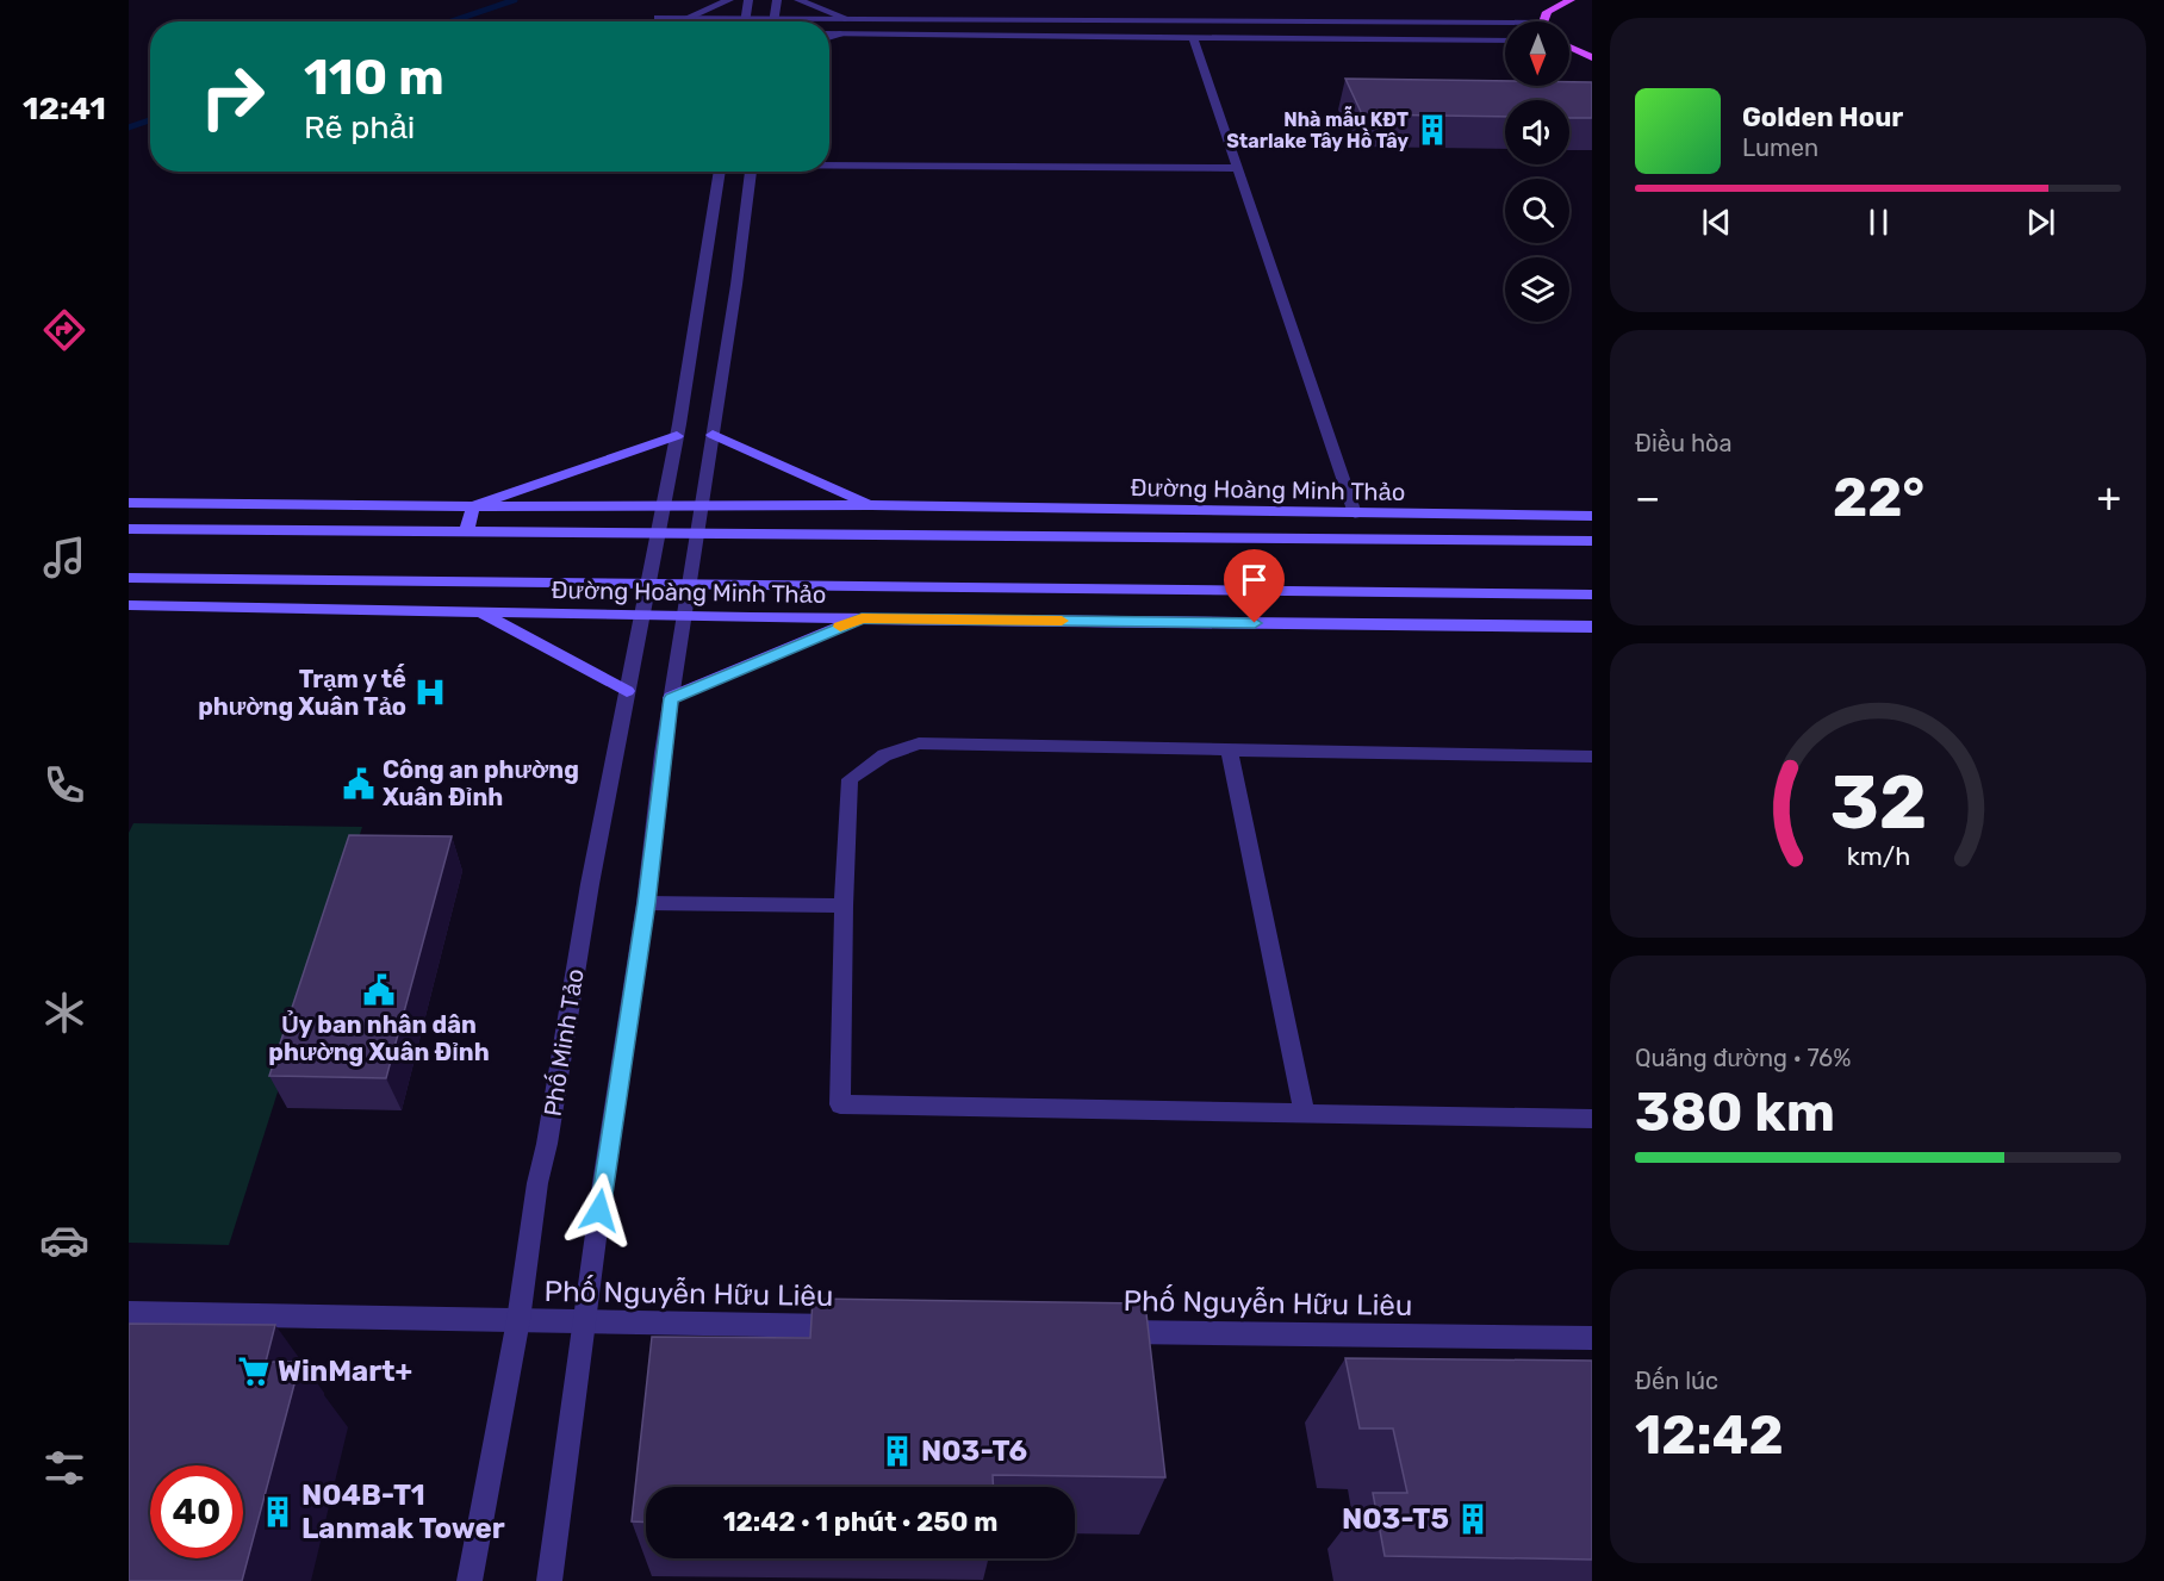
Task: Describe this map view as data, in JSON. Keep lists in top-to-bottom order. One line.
{"streets":{"main road":["Đường Hoàng Minh Thảo"],"street":["Phố Minh Tảo","Phố Nguyễn Hữu Liêu"]},"crossings":[["Đường Hoàng Minh Thảo","Phố Minh Tảo"],["Phố Minh Tảo","Phố Nguyễn Hữu Liêu"]],"places":{"building":["Nhà mẫu KĐT Starlake Tây Hồ Tây","N03-T6","N04B-T1 Lanmak Tower","N03-T5"],"hospital":["Trạm y tế phường Xuân Tảo"],"public building":["Công an phường Xuân Đỉnh","Ủy ban nhân dân phường Xuân Đỉnh"],"supermarket":["WinMart+"]},"north":"bottom","page":{"tabs":"12:41","turn":["110 m","Rẽ phải"],"song":["Golden Hour","Lumen"],"tile":["Điều hòa",["Quãng đường · 76%","380 km"],["Đến lúc","12:42"]],"heat":["−","22°","+"],"limit":"40","trip":"12:42 · 1 phút · 250 m","gauge":["32","km/h"]}}
